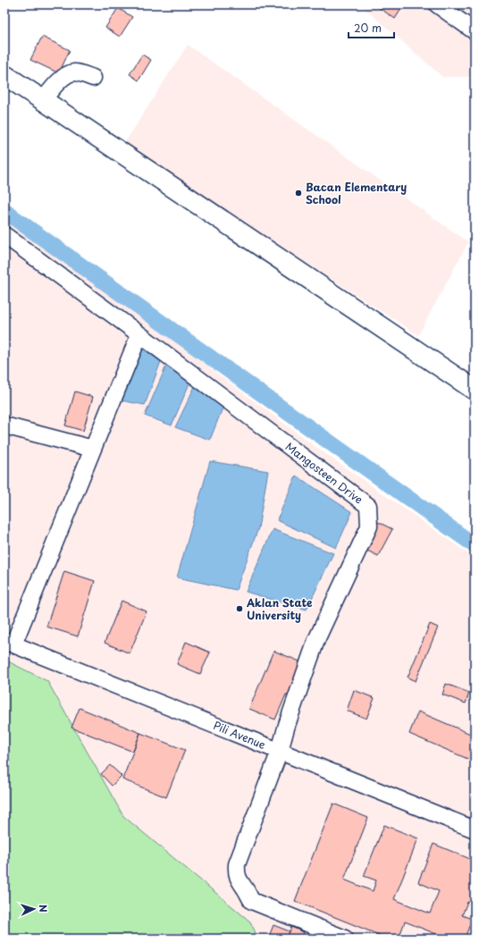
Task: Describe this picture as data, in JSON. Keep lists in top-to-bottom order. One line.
{"streets":{"lane":["Mangosteen Drive","Pili Avenue"]},"crossings":[["Mangosteen Drive","Pili Avenue"]],"places":["Bacan Elementary School","Aklan State University"],"scale_bar":"20 m","north":"right"}
